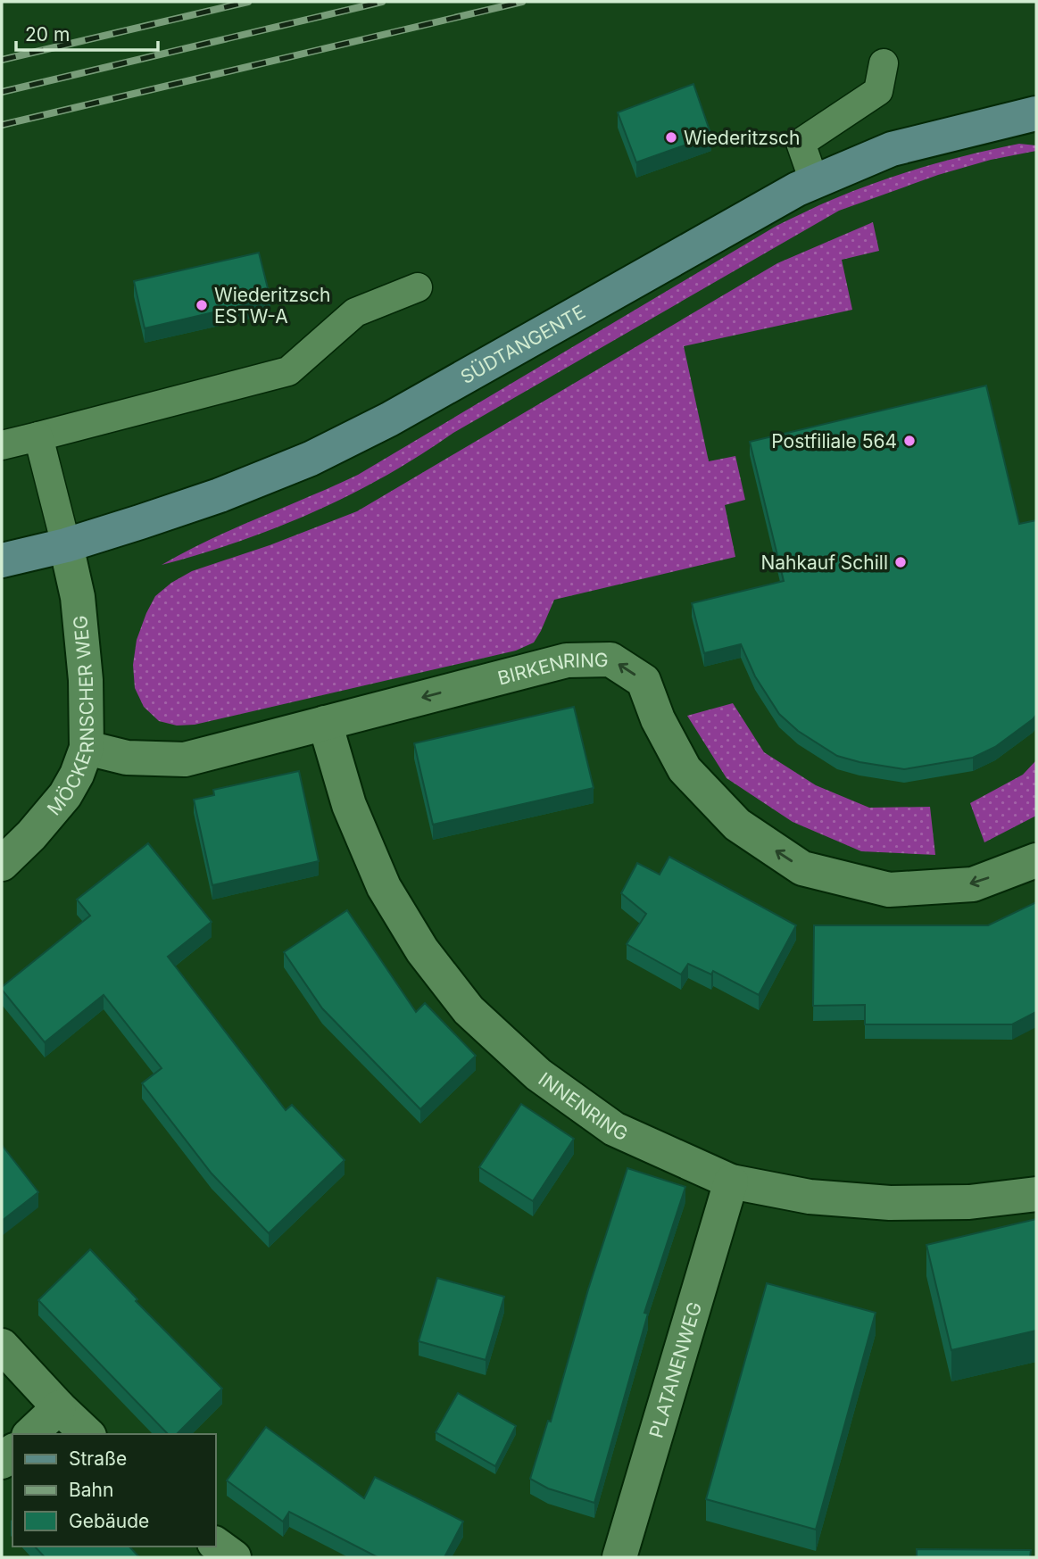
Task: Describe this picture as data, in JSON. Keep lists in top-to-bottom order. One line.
{"streets":{"street":["SÜDTANGENTE","BIRKENRING","MÖCKERNSCHER WEG","INNENRING","PLATANENWEG"]},"crossings":[["SÜDTANGENTE","MÖCKERNSCHER WEG"],["BIRKENRING","MÖCKERNSCHER WEG"],["BIRKENRING","INNENRING"],["INNENRING","PLATANENWEG"]],"one_way":["BIRKENRING"],"places":["Wiederitzsch","Wiederitzsch ESTW-A","Postfiliale 564","Nahkauf Schill"],"legend":["Straße","Bahn","Gebäude"],"scale_bar":"20 m"}
